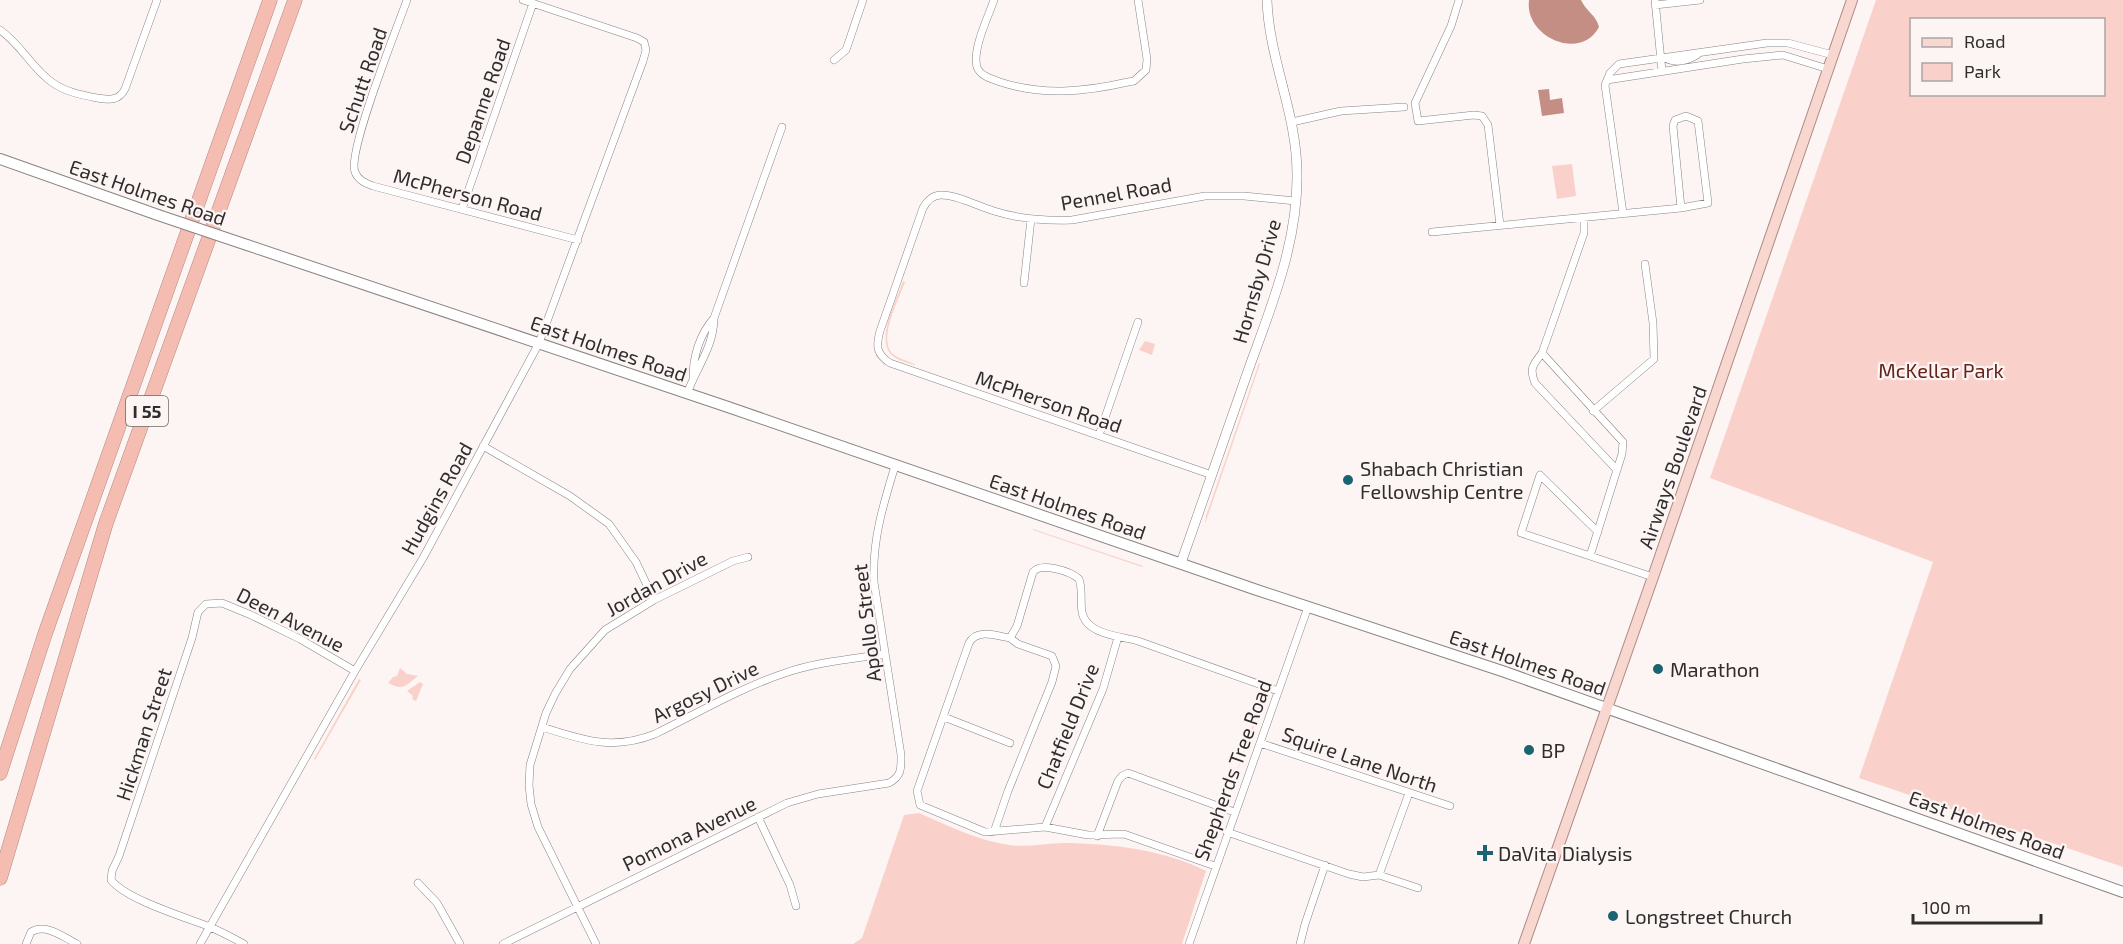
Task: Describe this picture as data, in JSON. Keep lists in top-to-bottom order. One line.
{"streets":{"highway":["I 55"],"main road":["East Holmes Road","Airways Boulevard"],"street":["Schutt Road","Depanne Road","Pennel Road","McPherson Road","Hornsby Drive","Hudgins Road","Jordan Drive","Deen Avenue","Apollo Street","Argosy Drive","Chatfield Drive","Hickman Street","Squire Lane North","Shepherds Tree Road","Pomona Avenue"]},"crossings":[["Schutt Road","McPherson Road"],["Depanne Road","McPherson Road"],["Depanne Road","Hudgins Road"],["East Holmes Road","Hornsby Drive"],["East Holmes Road","Airways Boulevard"],["East Holmes Road","Hudgins Road"],["East Holmes Road","Apollo Street"],["East Holmes Road","Shepherds Tree Road"],["Pennel Road","McPherson Road"],["Pennel Road","Hornsby Drive"],["McPherson Road","Hornsby Drive"],["McPherson Road","Hudgins Road"],["Hudgins Road","Deen Avenue"],["Hudgins Road","Hickman Street"],["Jordan Drive","Argosy Drive"],["Jordan Drive","Pomona Avenue"],["Deen Avenue","Hickman Street"],["Apollo Street","Argosy Drive"],["Apollo Street","Pomona Avenue"],["Squire Lane North","Shepherds Tree Road"]],"parks":["McKellar Park"],"places":{"other":["Shabach Christian Fellowship Centre","Marathon","BP","Longstreet Church"],"health":["DaVita Dialysis"]},"legend":["Road","Park"],"scale_bar":"100 m"}
